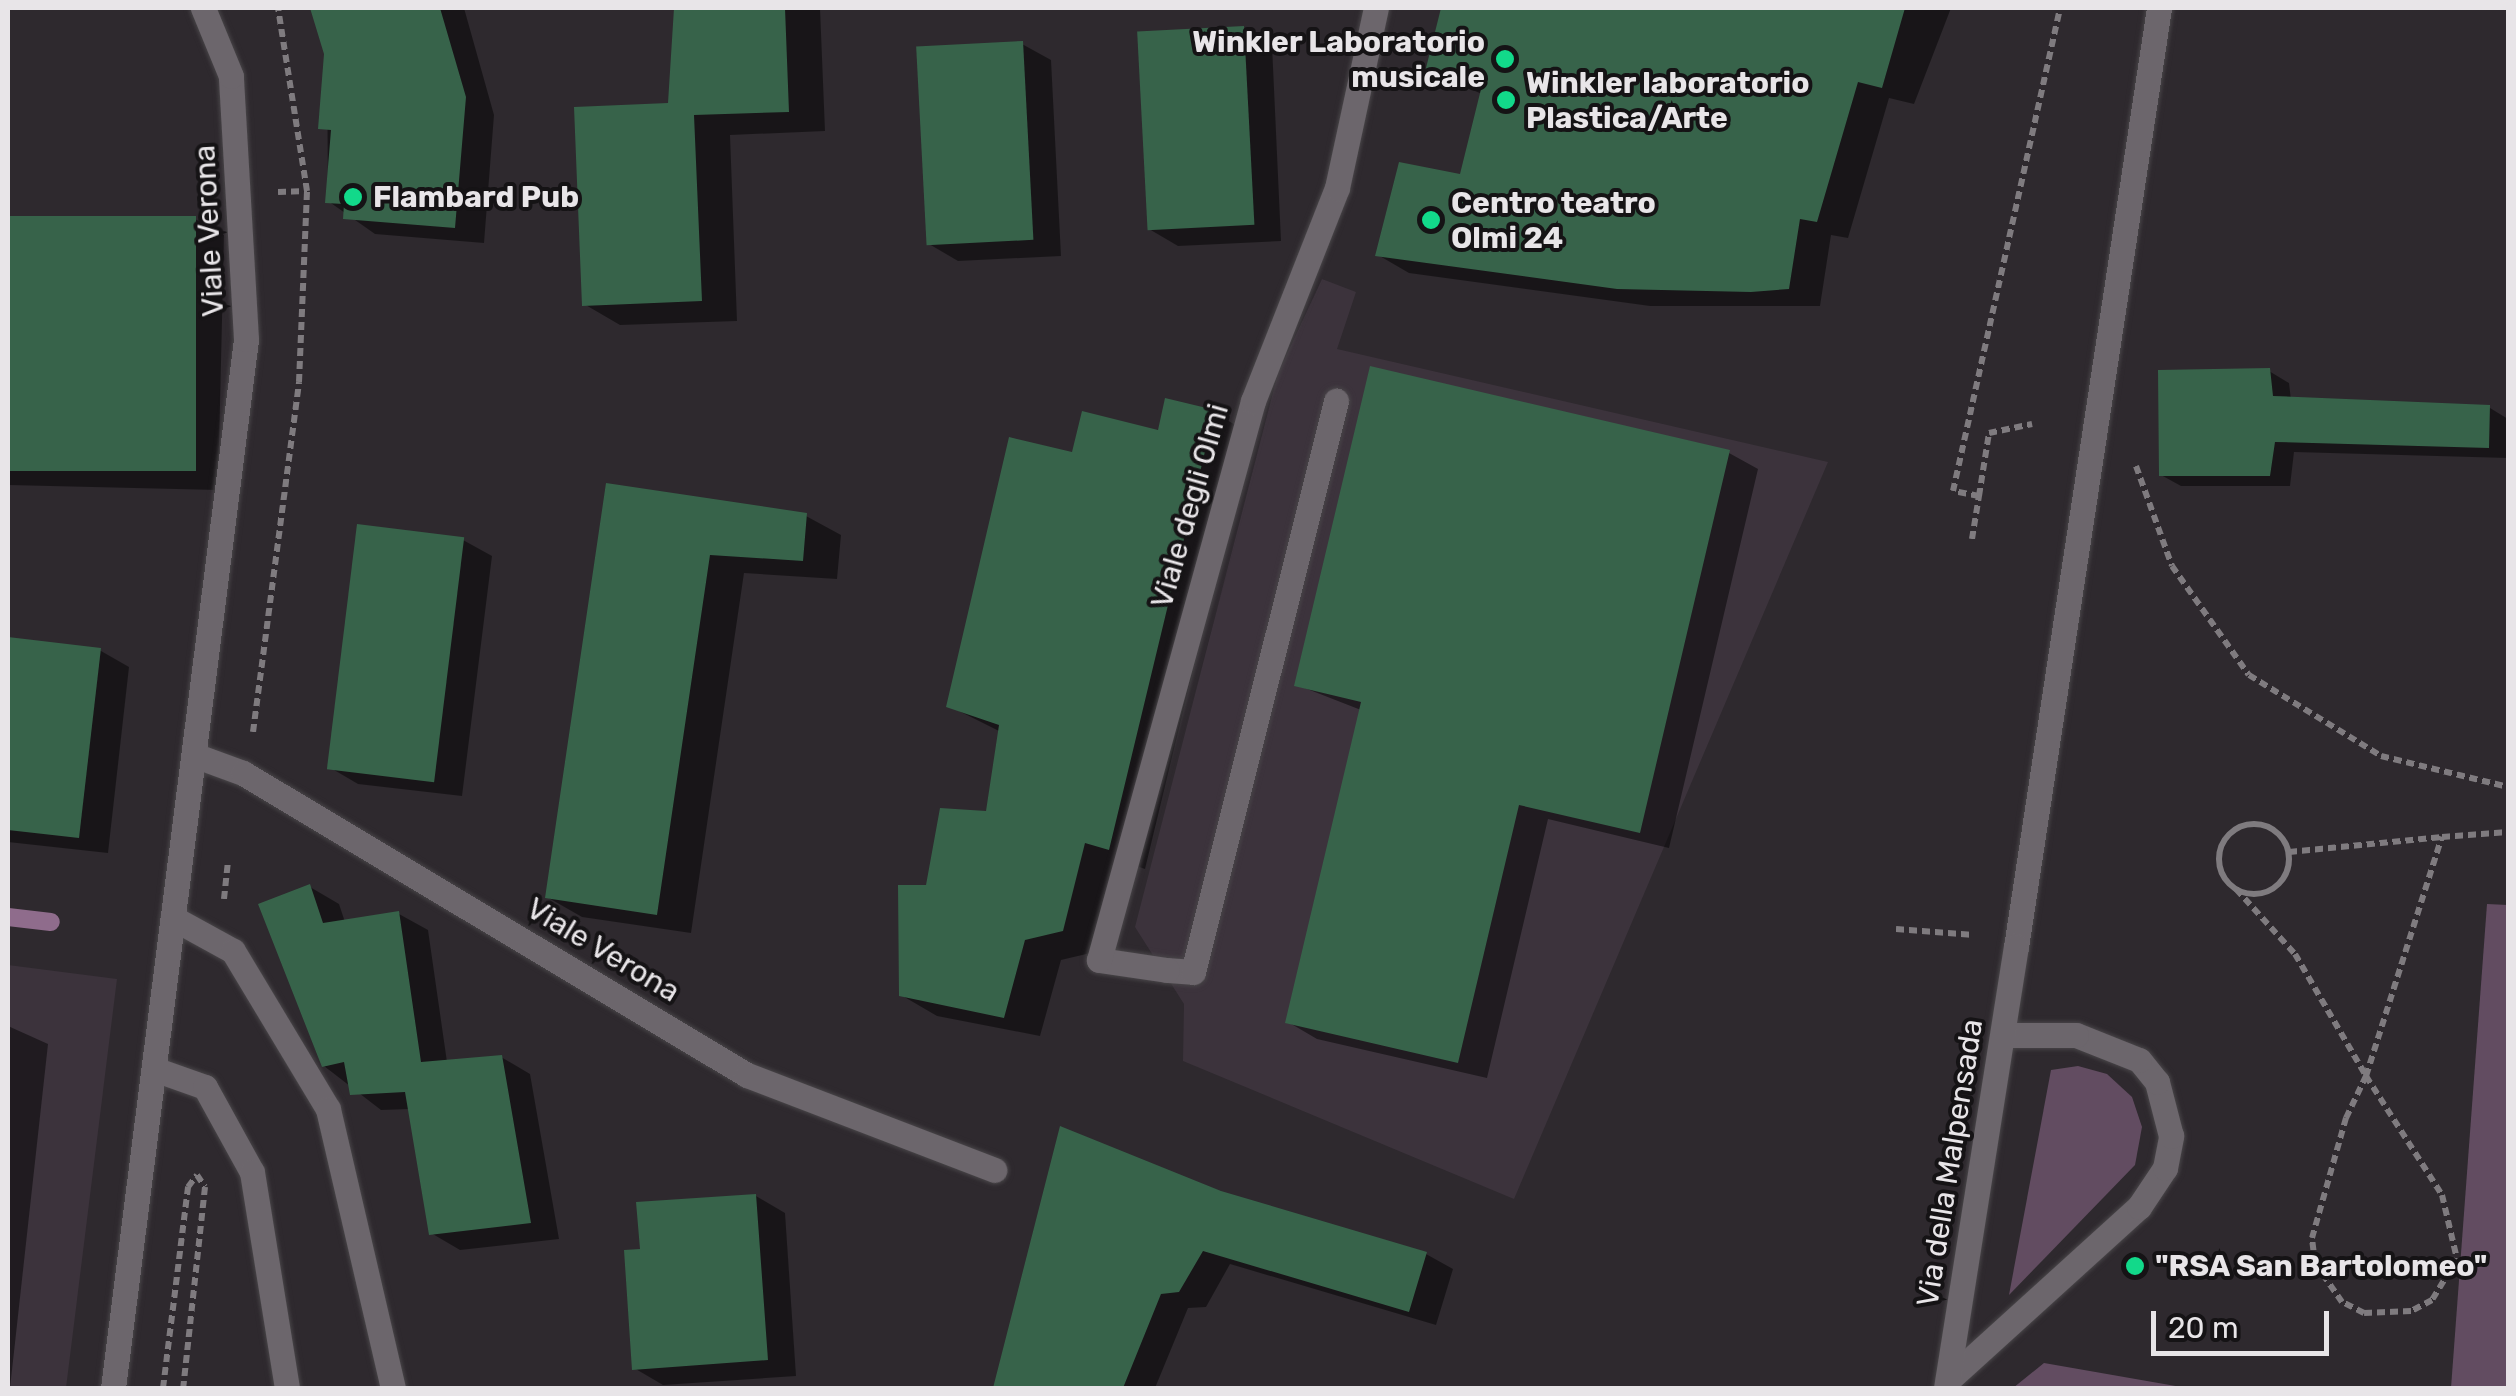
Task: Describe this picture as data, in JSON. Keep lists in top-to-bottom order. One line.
{"streets":{"street":["Viale Verona","Viale degli Olmi","Via della Malpensada"]},"places":["Winkler Laboratorio musicale","Winkler laboratorio Plastica/Arte","Flambard Pub","Centro teatro Olmi 24","\"RSA San Bartolomeo\""],"scale_bar":"20 m"}
